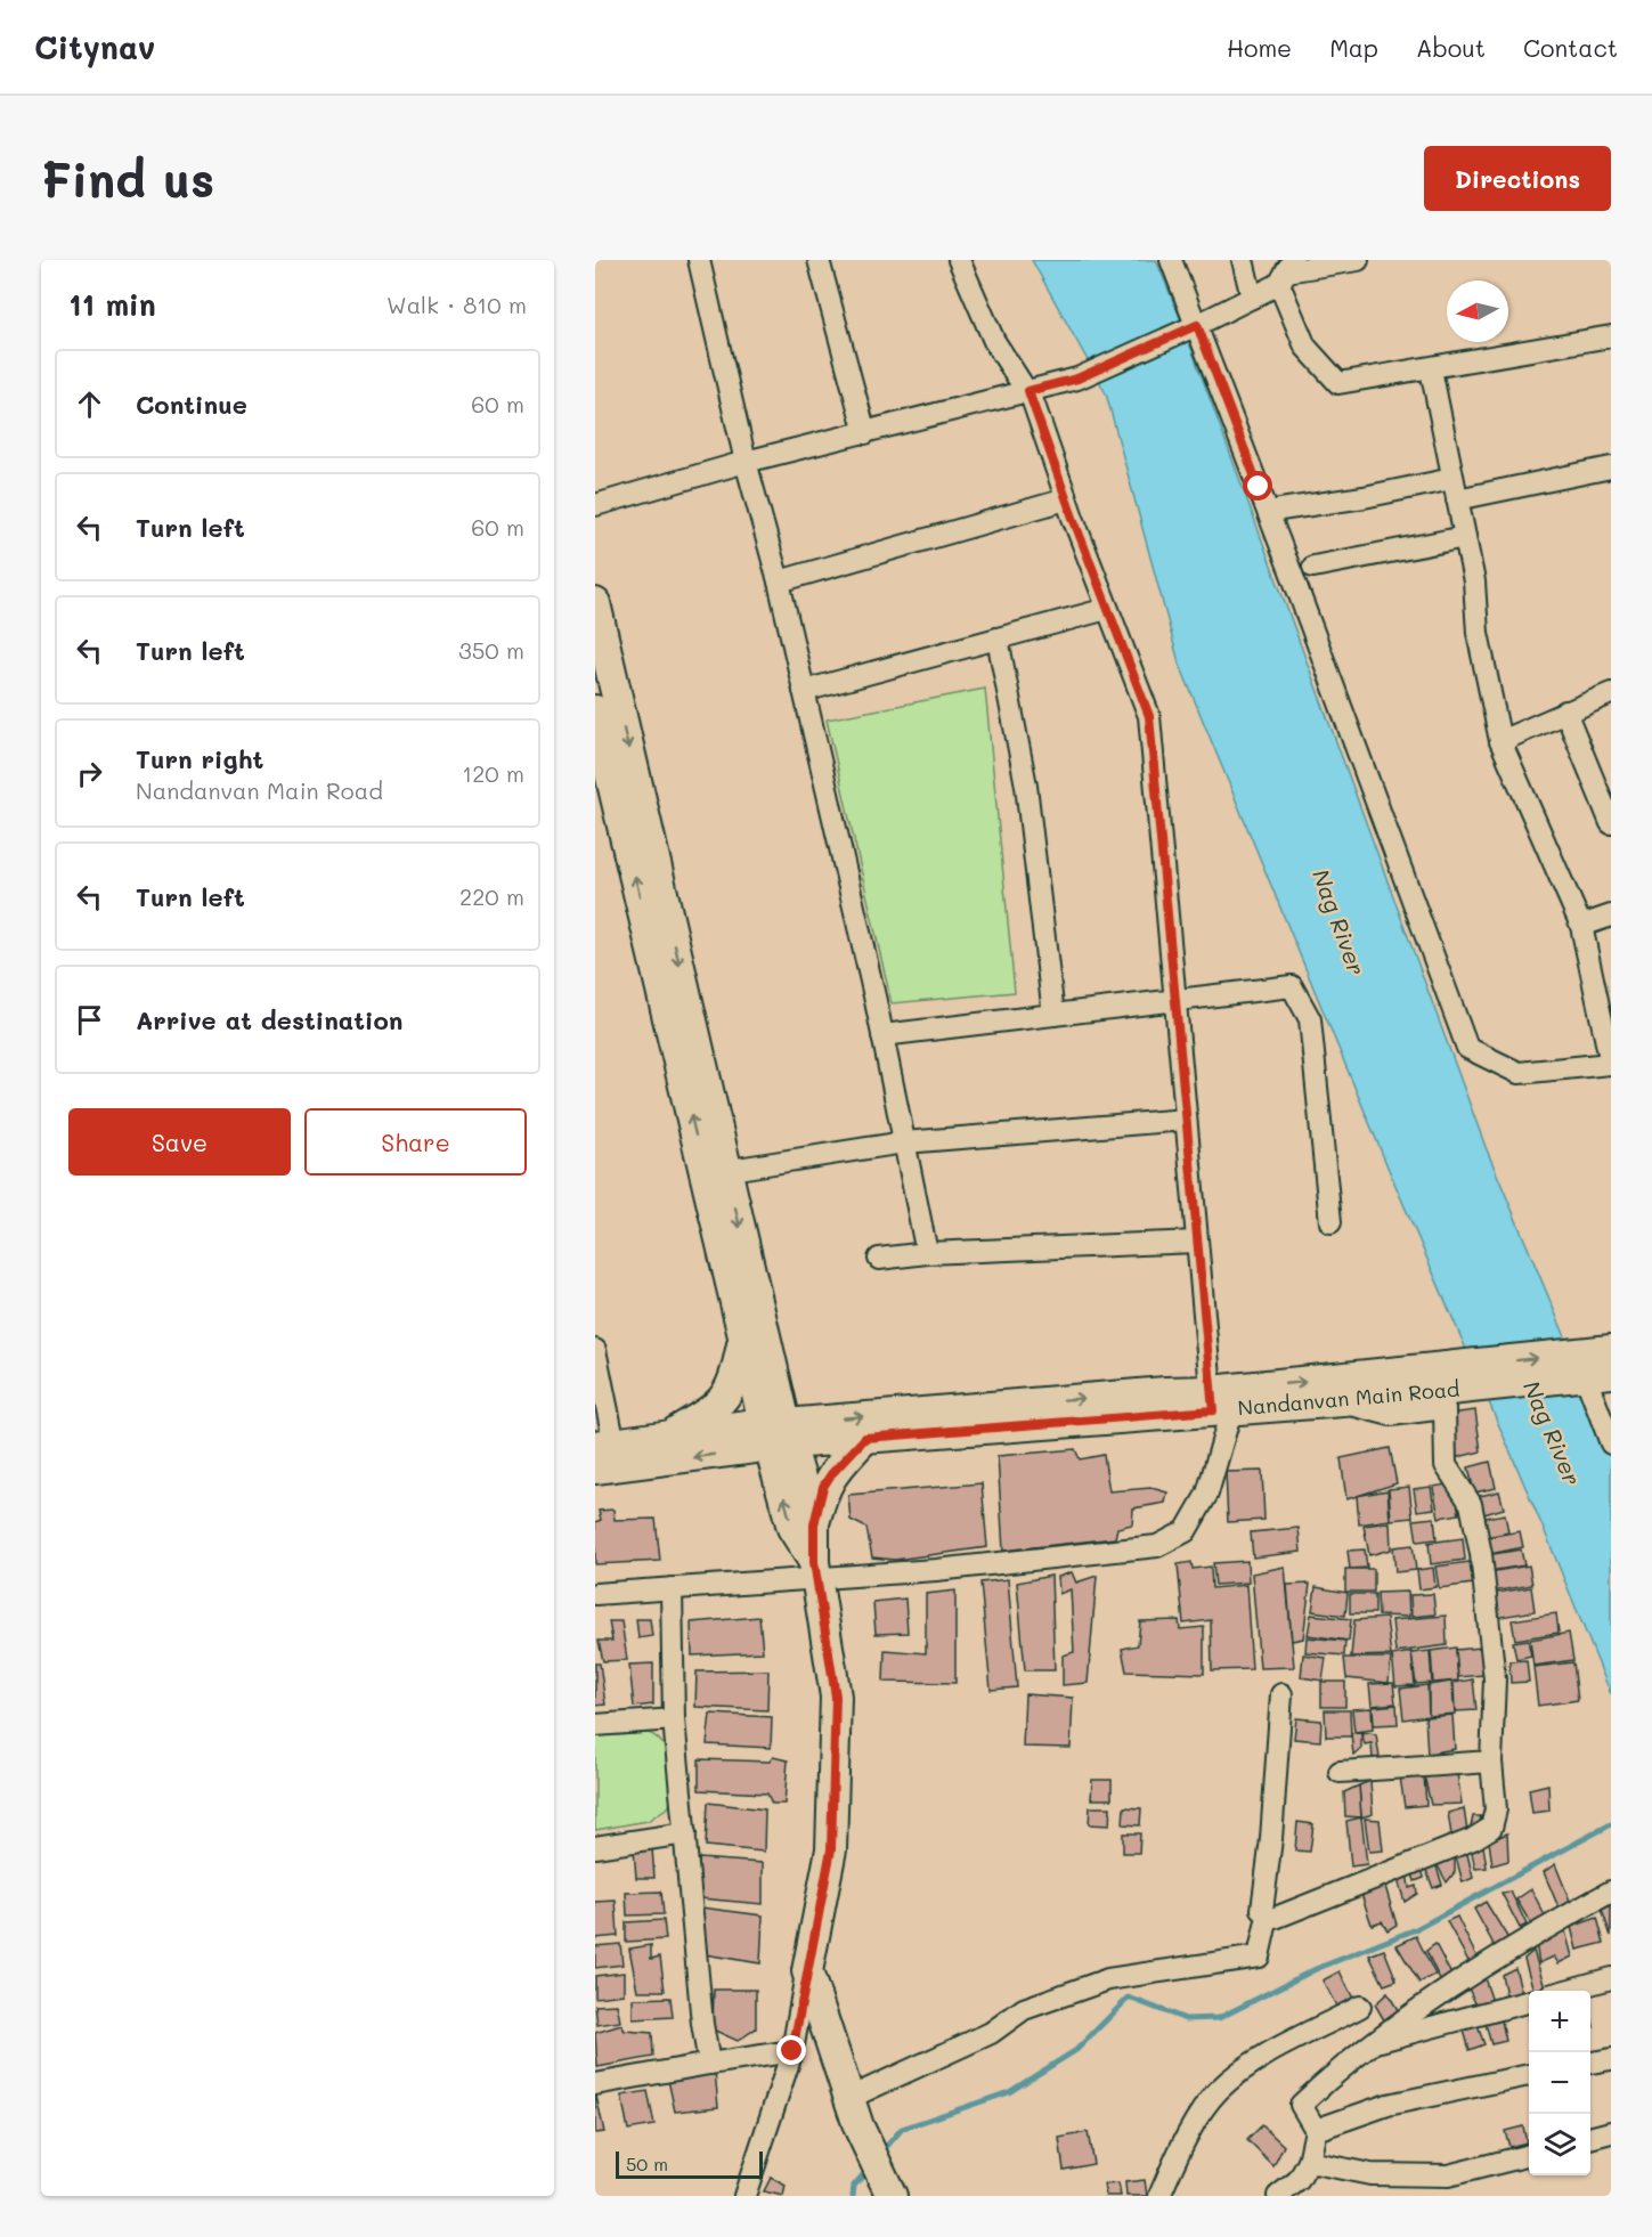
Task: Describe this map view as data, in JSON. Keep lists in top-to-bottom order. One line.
{"streets":{"main road":["Nandanvan Main Road"]},"water":["Nag River"],"scale_bar":"50 m","north":"left","page":{"header":"Citynav","nav":["Home","Map","About","Contact"],"buttons":["Directions",["Save","Share"]],"title":"Find us","heading":["11 min","Walk · 810 m"],"list":[["Continue","60 m"],["Turn left","60 m"],["Turn left","350 m"],["Turn right","Nandanvan Main Road","120 m"],["Turn left","220 m"],"Arrive at destination"],"map_buttons":["+","−"],"scale":"50 m"}}
